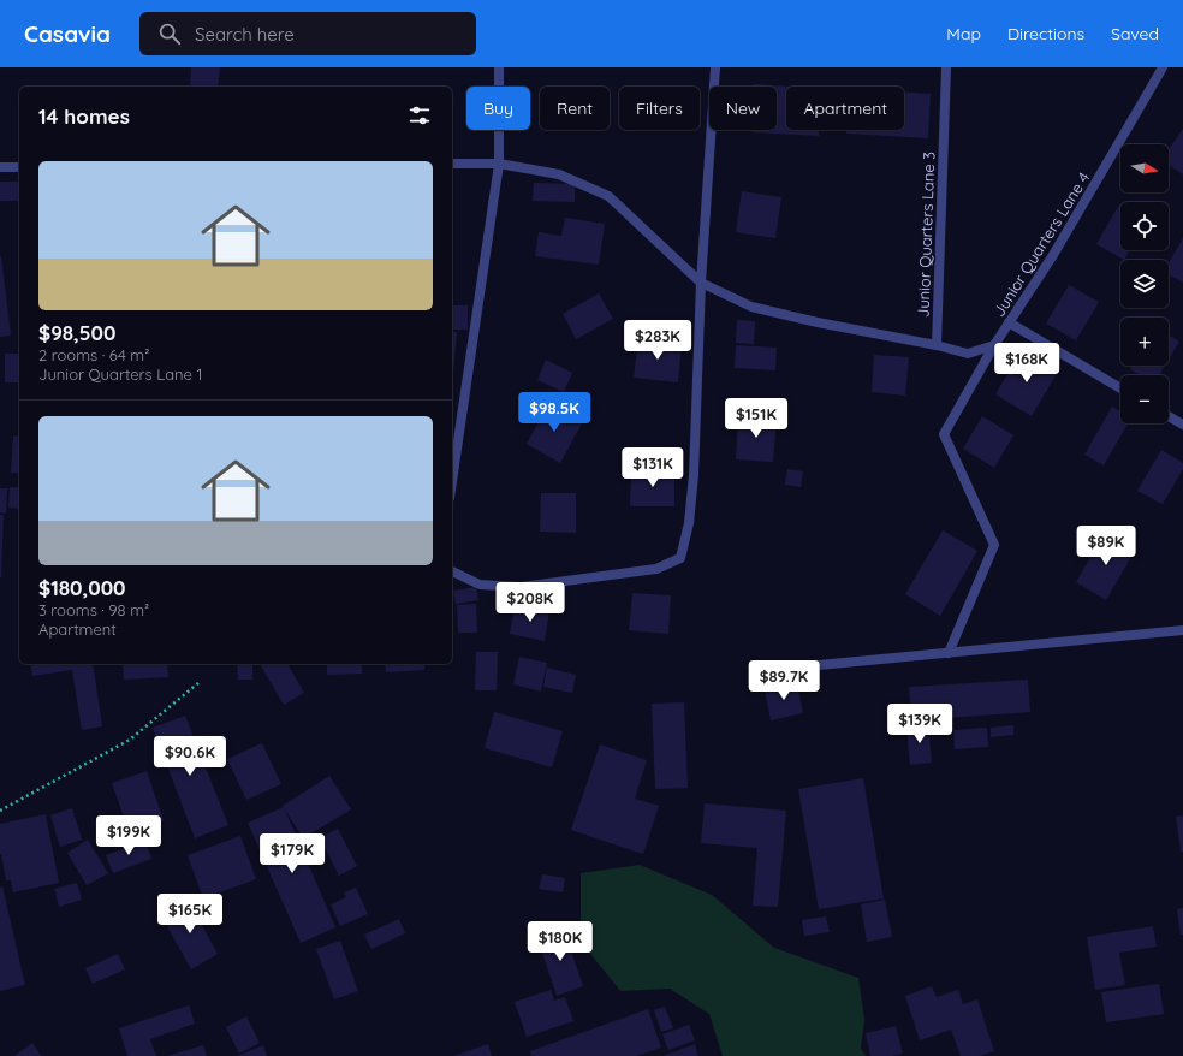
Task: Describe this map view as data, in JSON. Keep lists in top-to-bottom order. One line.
{"streets":{"street":["Junior Quarters Lane 3","Junior Quarters Lane 4"]},"north":"right","page":{"header":"Casavia","search":"Search here","nav":["Map","Directions","Saved"],"chip":["Buy","Rent","Filters","New","Apartment"],"heading":"14 homes","map_buttons":["+","−"],"list":[{"name":"$98,500","note":"2 rooms · 64 m² · Junior Quarters Lane 1"},{"name":"$180,000","note":"3 rooms · 98 m² · Apartment"}],"price":["$283K","$168K","$98.5K","$151K","$131K","$89K","$208K","$89.7K","$139K","$90.6K","$199K","$179K","$165K","$180K"]}}
